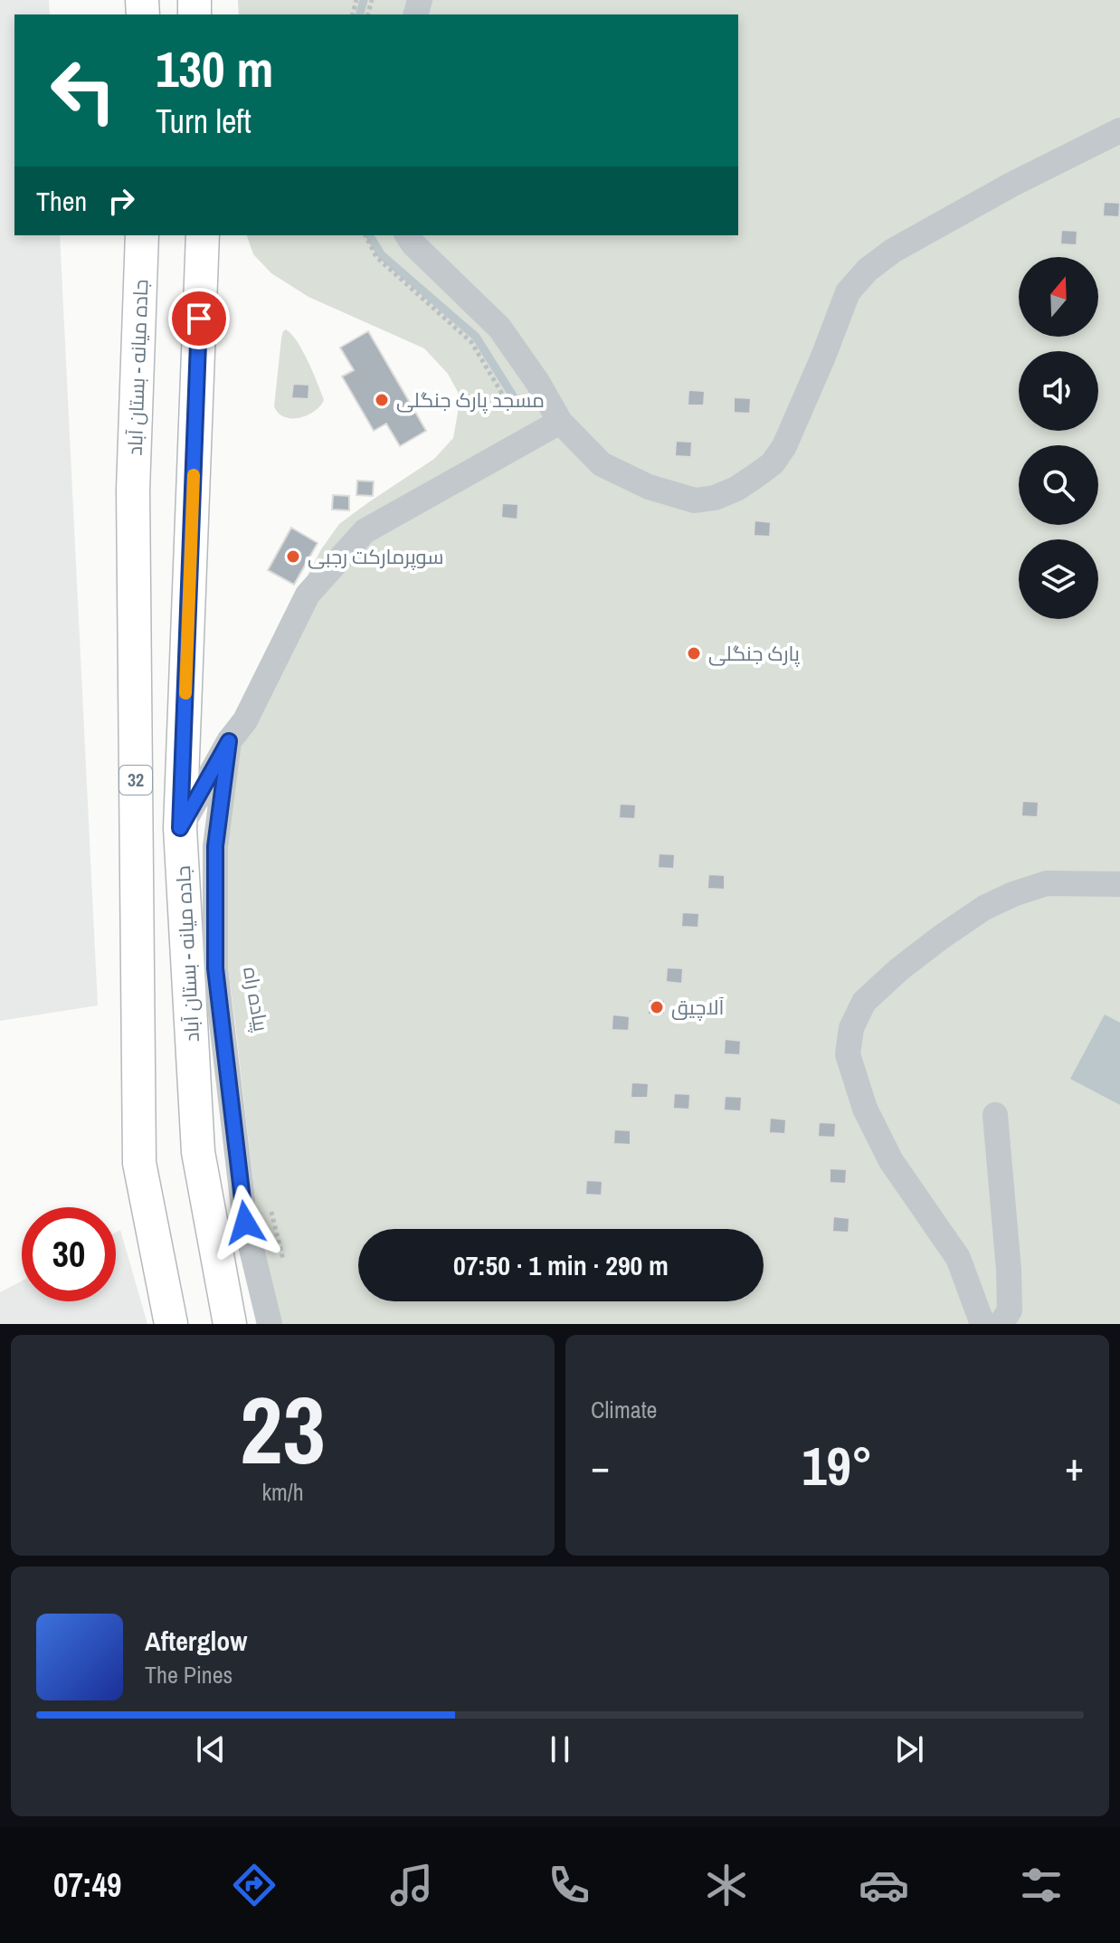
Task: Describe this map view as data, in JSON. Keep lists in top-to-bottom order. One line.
{"streets":{"main road":["جاده میانه - بستان آباد","32"]},"places":["مسجد پارک جنگلی","سوپرمارکت رجبی","پارک جنگلی","آلاچیق"],"north":"top","page":{"turn":["130 m","Turn left"],"then":"Then","limit":"30","trip":"07:50 · 1 min · 290 m","tile":[["23","km/h"],"Climate"],"heat":["−","19°","+"],"song":["Afterglow","The Pines"],"tabs":"07:49"}}
